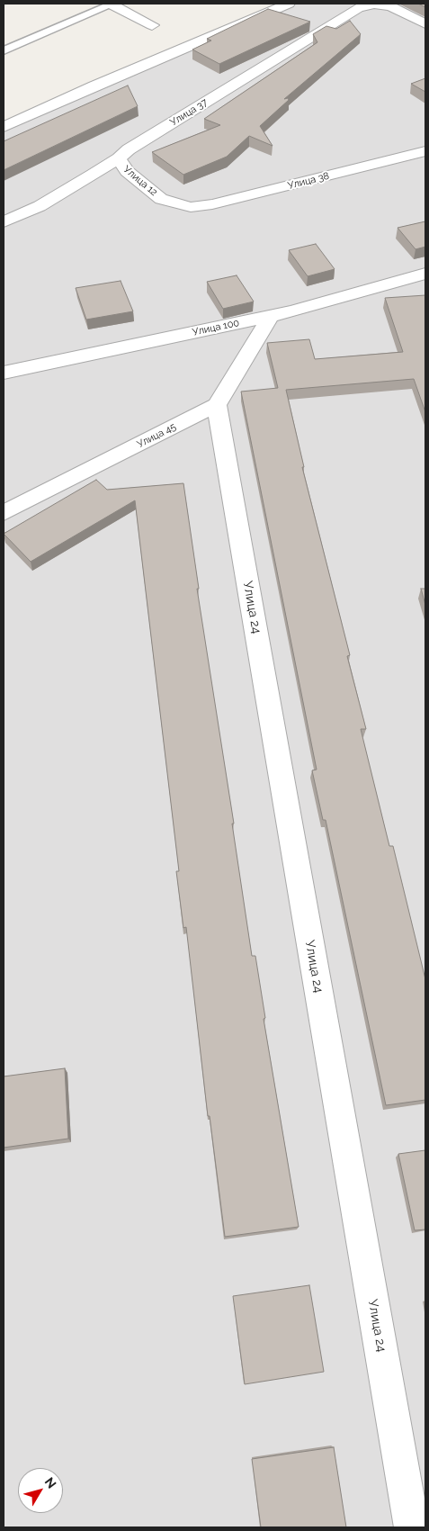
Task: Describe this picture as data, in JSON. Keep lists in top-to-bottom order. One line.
{"streets":{"street":["Улица 37","Улица 12","Улица 38","Улица 100","Улица 45","Улица 24"]},"crossings":[["Улица 37","Улица 12"],["Улица 12","Улица 38"],["Улица 45","Улица 24"]],"north":"top right"}
